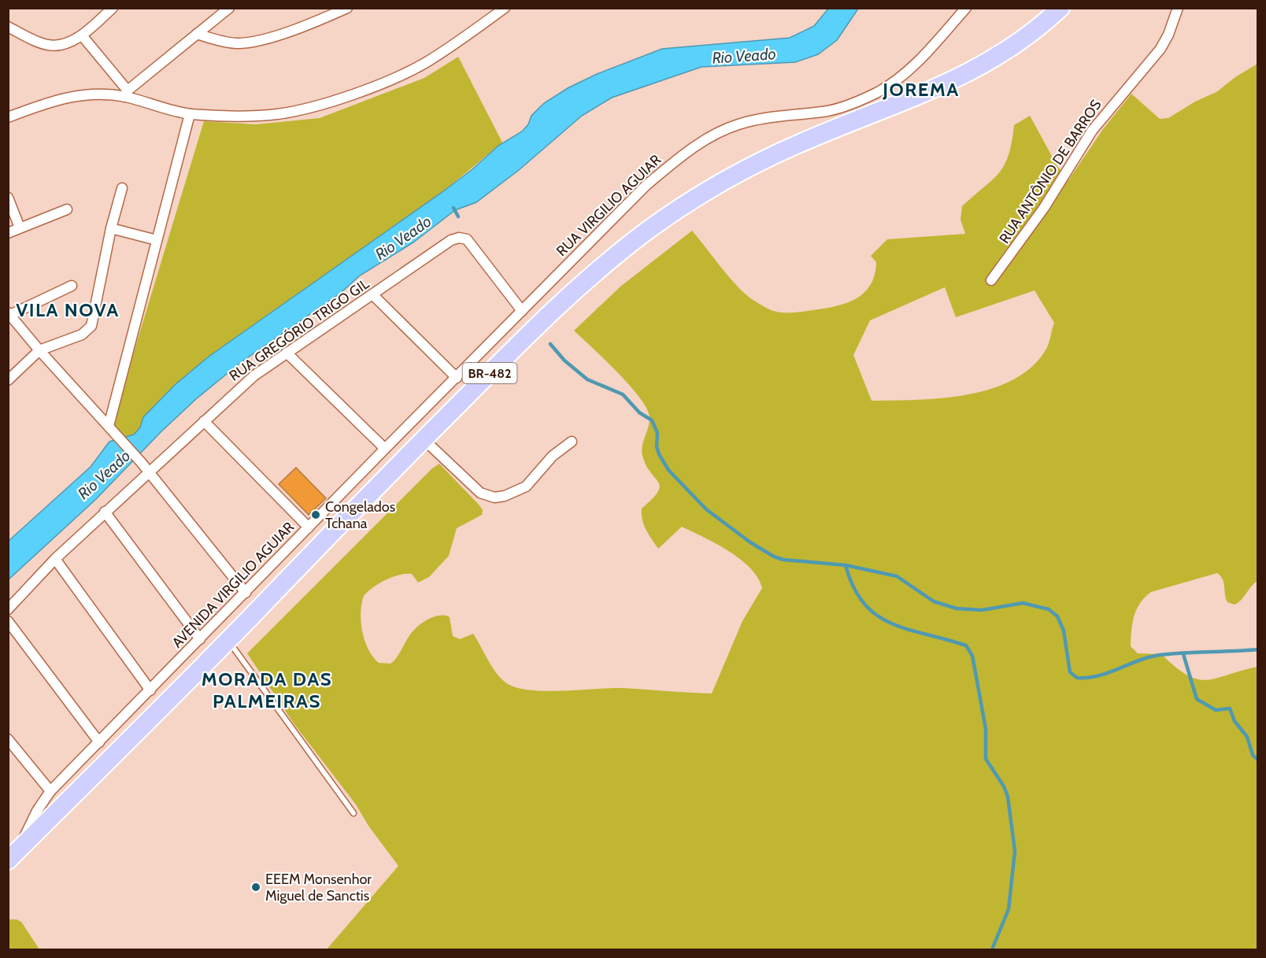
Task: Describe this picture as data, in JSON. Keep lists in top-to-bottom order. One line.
{"streets":{"highway":["BR-482"],"street":["RUA ANTÔNIO DE BARROS","RUA VIRGILIO AGUIAR","RUA GREGÓRIO TRIGO GIL","AVENIDA VIRGILIO AGUIAR"]},"crossings":[["RUA VIRGILIO AGUIAR","RUA GREGÓRIO TRIGO GIL"],["RUA VIRGILIO AGUIAR","AVENIDA VIRGILIO AGUIAR"],["RUA GREGÓRIO TRIGO GIL","AVENIDA VIRGILIO AGUIAR"],["BR-482","AVENIDA VIRGILIO AGUIAR"]],"districts":["JOREMA","VILA NOVA","MORADA DAS PALMEIRAS"],"water":["Rio Veado"],"places":["Congelados Tchana","EEEM Monsenhor Miguel de Sanctis"]}
